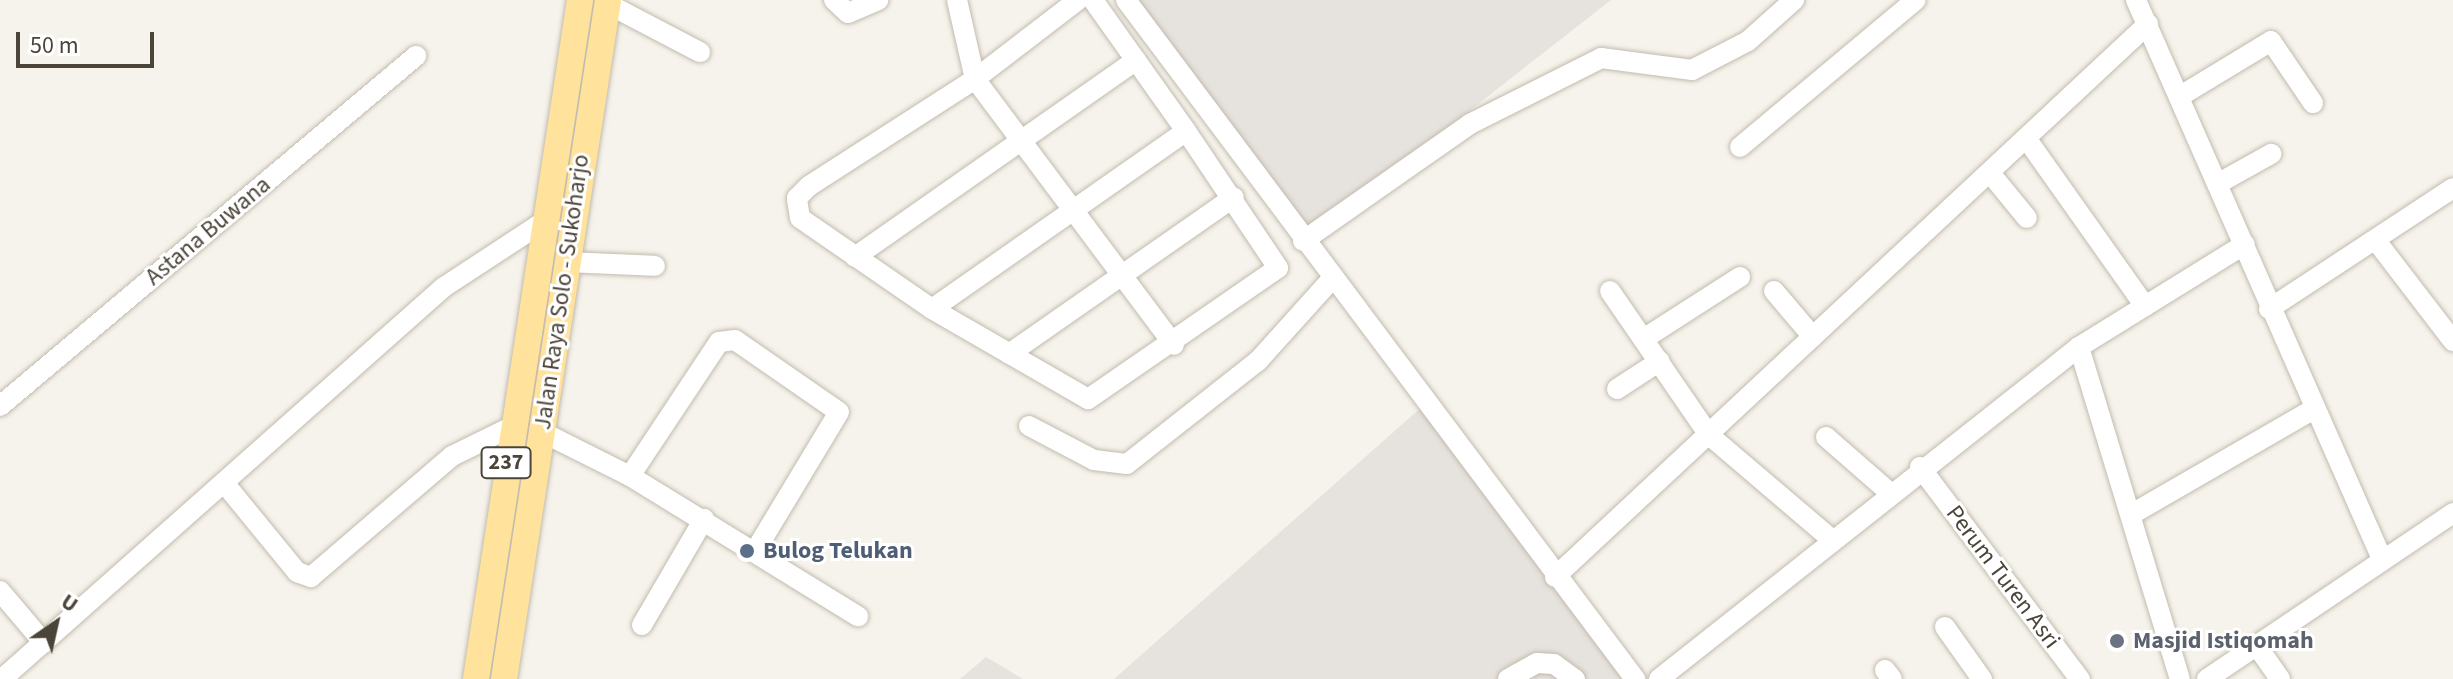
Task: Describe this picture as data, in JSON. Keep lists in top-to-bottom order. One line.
{"streets":{"main road":["Jalan Raya Solo - Sukoharjo","237"],"street":["Astana Buwana","Perum Turen Asri"]},"places":["Bulog Telukan","Masjid Istiqomah"],"scale_bar":"50 m","north":"top right"}
